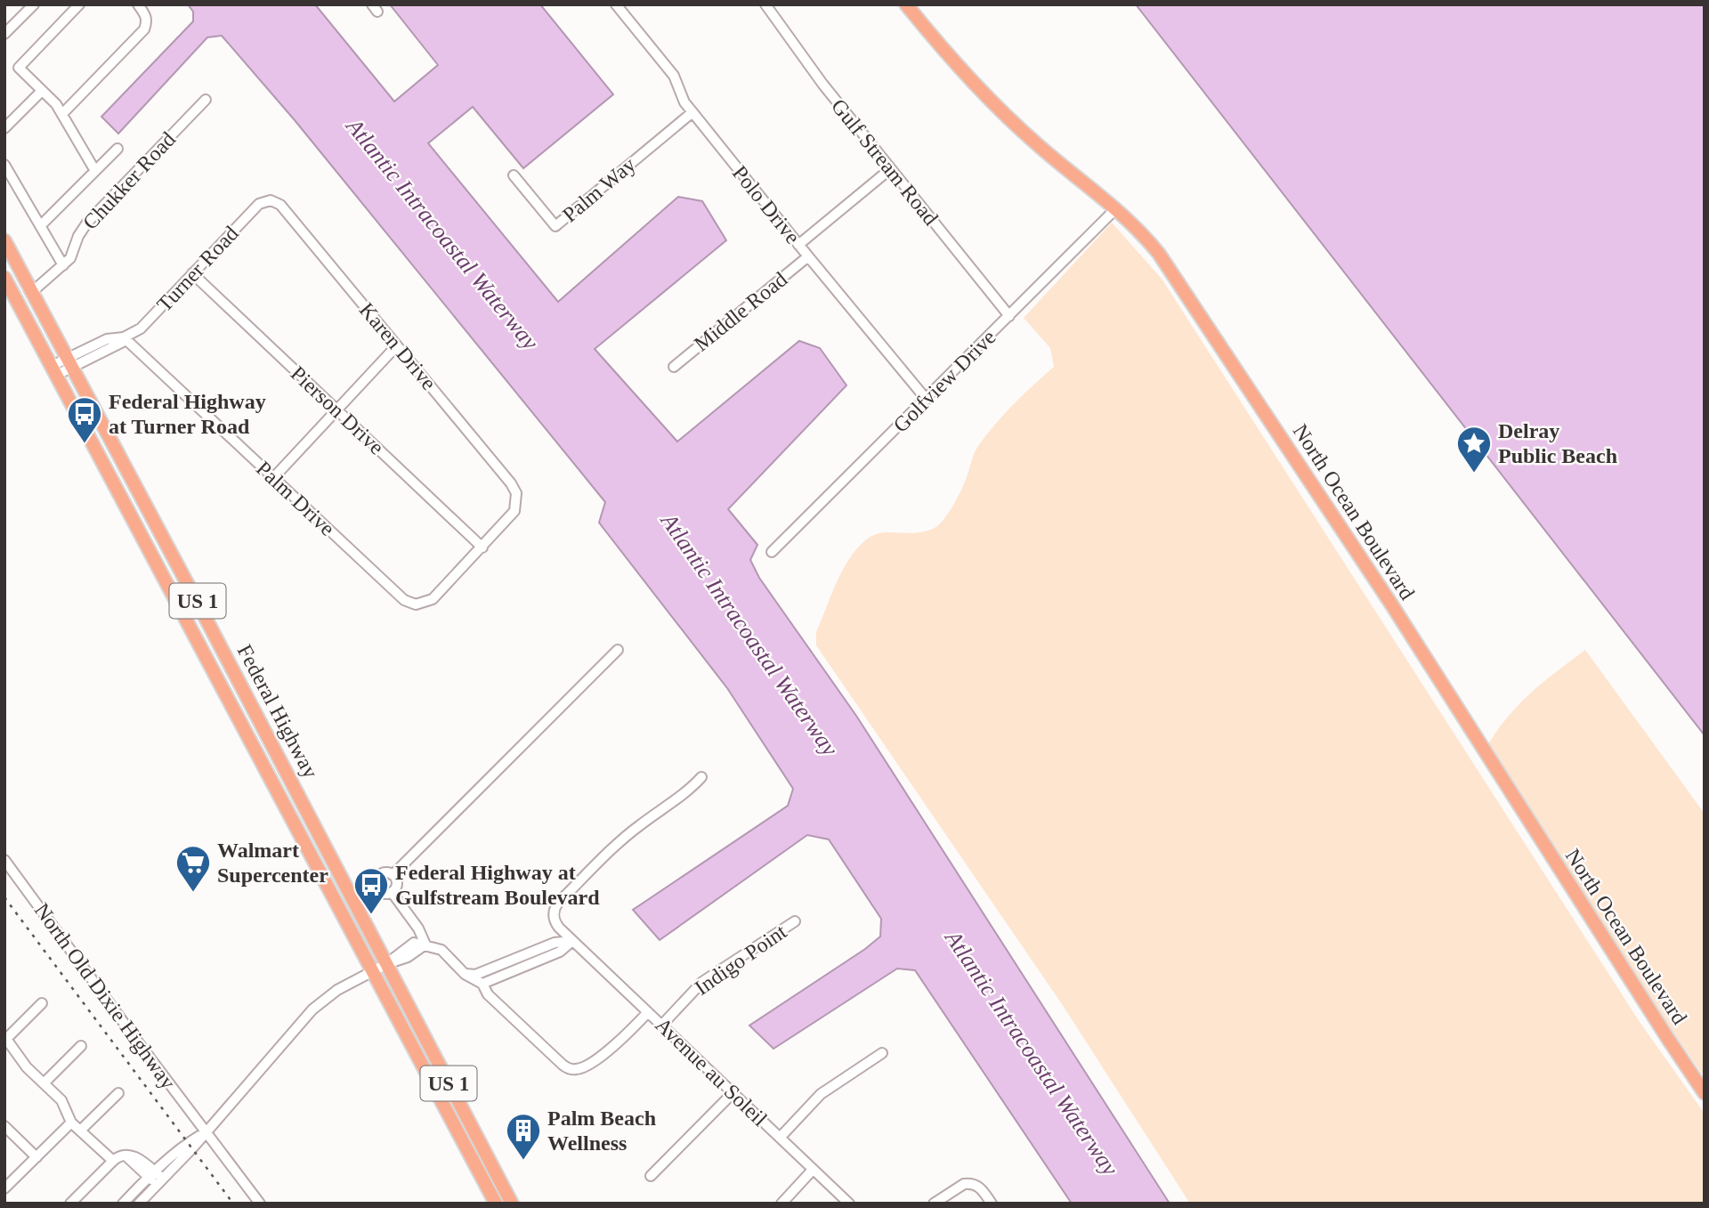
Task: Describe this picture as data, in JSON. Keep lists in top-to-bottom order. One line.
{"streets":{"main road":["North Ocean Boulevard","US 1","Federal Highway"],"street":["Gulf Stream Road","Chukker Road","Palm Way","Polo Drive","Turner Road","Middle Road","Karen Drive","Golfview Drive","Pierson Drive","Palm Drive","Indigo Point","North Old Dixie Highway","Avenue au Soleil"]},"crossings":[["Gulf Stream Road","Middle Road"],["Gulf Stream Road","Golfview Drive"],["Chukker Road","Federal Highway"],["Palm Way","Polo Drive"],["Polo Drive","Middle Road"],["Polo Drive","Golfview Drive"],["Turner Road","Karen Drive"],["Turner Road","Pierson Drive"],["Turner Road","Palm Drive"],["Turner Road","Federal Highway"],["Karen Drive","Pierson Drive"],["Karen Drive","Palm Drive"],["Golfview Drive","North Ocean Boulevard"],["Pierson Drive","Palm Drive"],["Indigo Point","Avenue au Soleil"]],"water":["Atlantic Intracoastal Waterway"],"places":{"bus stop":["Federal Highway at Turner Road","Federal Highway at Gulfstream Boulevard"],"place":["Delray Public Beach"],"supermarket":["Walmart Supercenter"],"building":["Palm Beach Wellness"]}}
